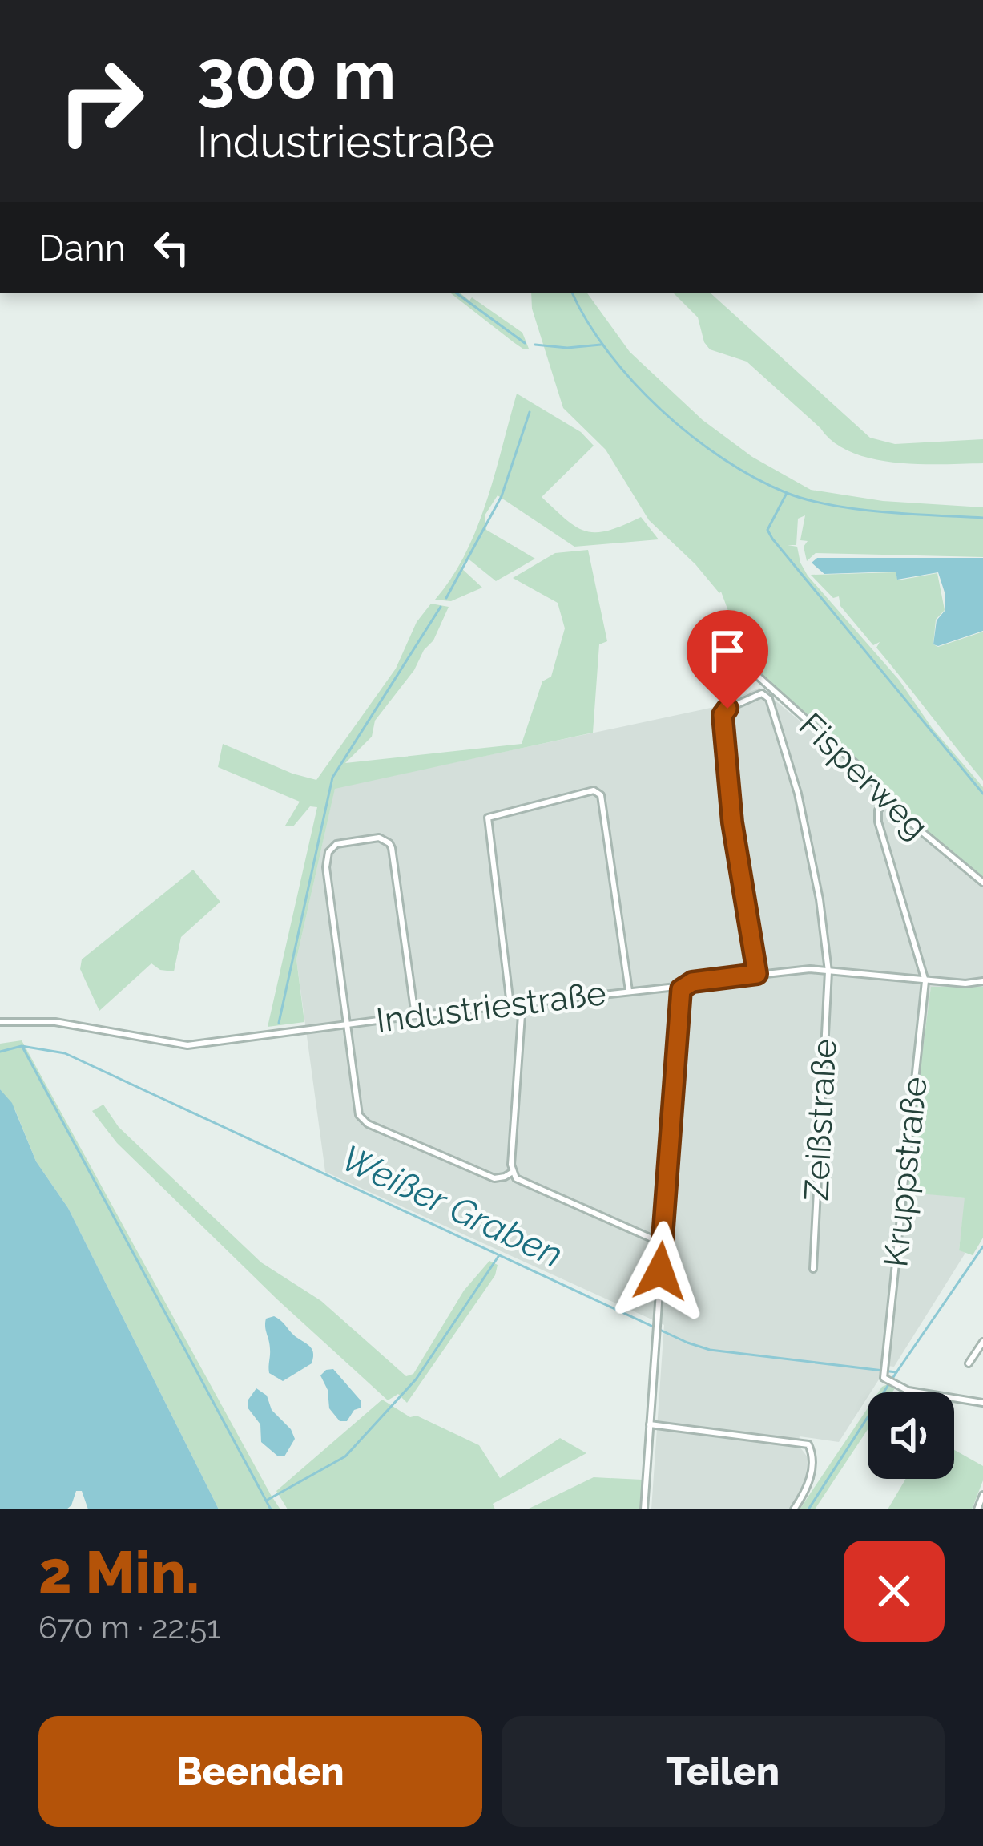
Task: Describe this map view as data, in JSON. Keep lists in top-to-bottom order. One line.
{"streets":{"street":["Fisperweg","Industriestraße","Zeißstraße","Kruppstraße"]},"crossings":[["Industriestraße","Zeißstraße"],["Industriestraße","Kruppstraße"]],"water":["Weißer Graben"],"page":{"turn":["300 m","Industriestraße"],"then":"Dann","heading":["2 Min.","670 m · 22:51"],"buttons":["Beenden","Teilen"]}}
